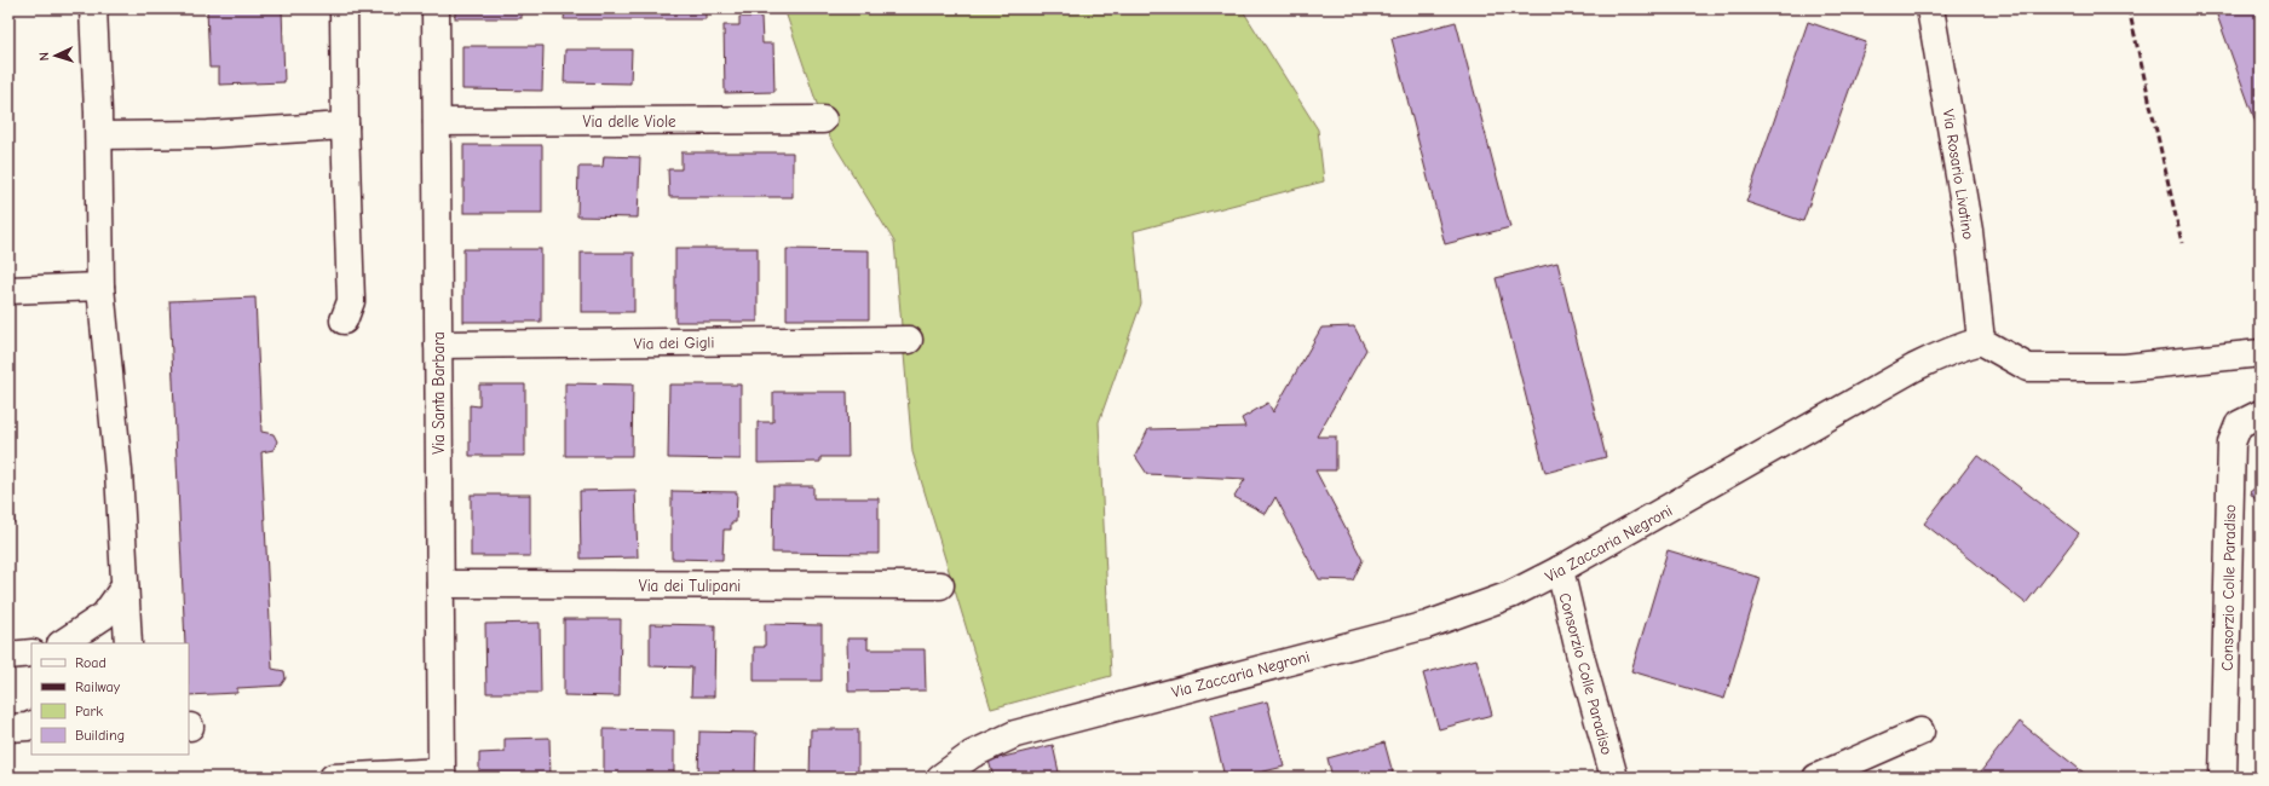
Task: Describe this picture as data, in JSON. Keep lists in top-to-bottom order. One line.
{"streets":{"street":["Via delle Viole","Via Rosario Livatino","Via dei Gigli","Via Santa Barbara","Via Zaccaria Negroni","Via dei Tulipani","Consorzio Colle Paradiso"]},"crossings":[["Via delle Viole","Via Santa Barbara"],["Via Rosario Livatino","Via Zaccaria Negroni"],["Via dei Gigli","Via Santa Barbara"],["Via Santa Barbara","Via dei Tulipani"],["Via Zaccaria Negroni","Consorzio Colle Paradiso"]],"legend":["Road","Railway","Park","Building"],"north":"left"}
